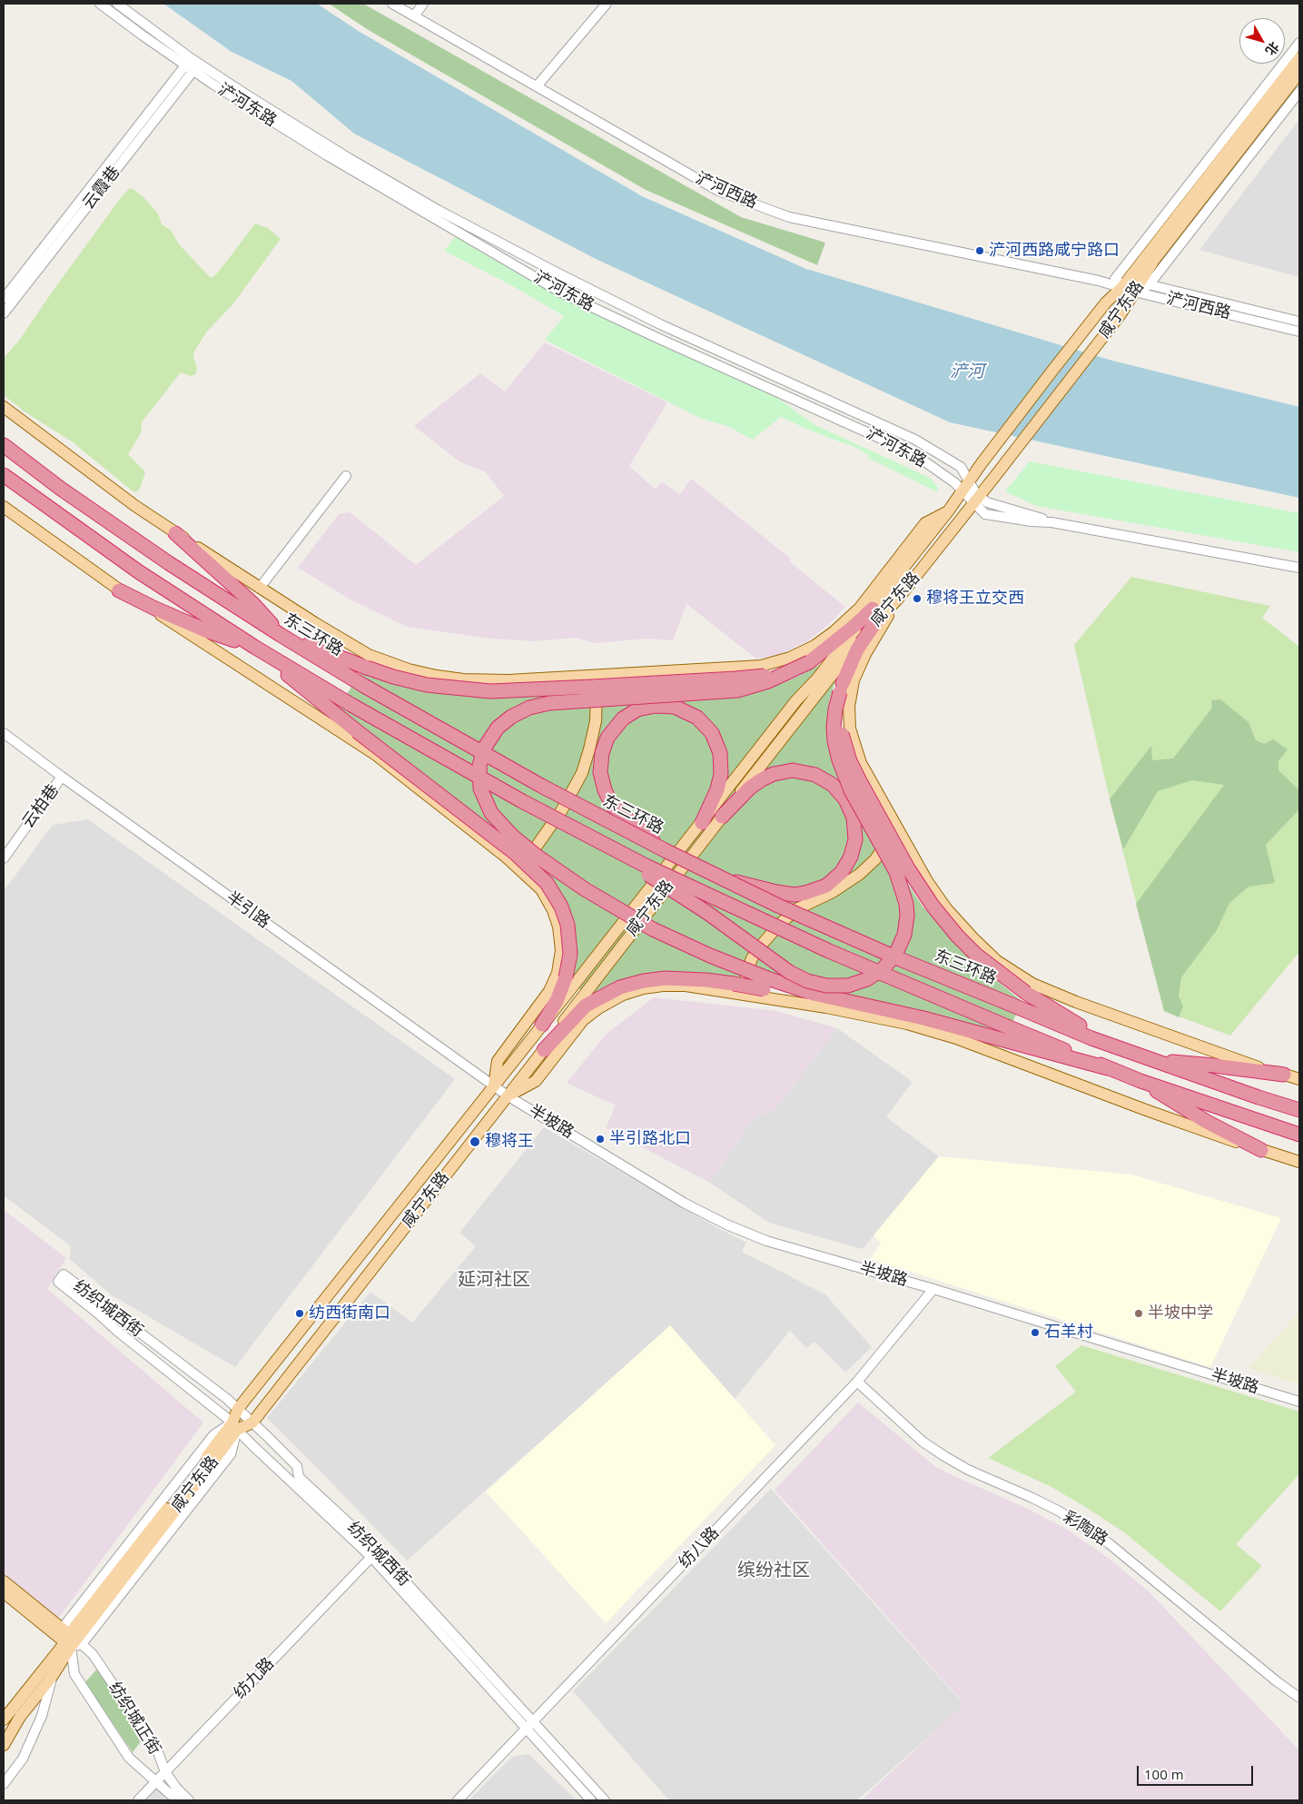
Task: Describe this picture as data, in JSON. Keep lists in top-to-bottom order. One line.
{"streets":{"highway":["东三环路"],"main road":["咸宁东路"],"street":["浐河东路","云霞巷","浐河西路","云柏巷","半引路","半坡路","纺织城西街","彩陶路","纺八路","纺九路","纺织城正街"]},"crossings":[["浐河东路","云霞巷"],["浐河东路","咸宁东路"],["浐河西路","咸宁东路"],["咸宁东路","半引路"],["咸宁东路","半坡路"],["咸宁东路","纺织城西街"],["咸宁东路","纺织城正街"],["云柏巷","半引路"],["半引路","半坡路"],["半坡路","纺八路"],["纺织城西街","纺八路"],["纺织城西街","纺九路"],["彩陶路","纺八路"],["纺九路","纺织城正街"]],"districts":["延河社区","缤纷社区"],"water":["浐河"],"places":["浐河西路咸宁路口","穆将王立交西","半引路北口","穆将王","纺西街南口","半坡中学","石羊村"],"scale_bar":"100 m","north":"bottom right"}
